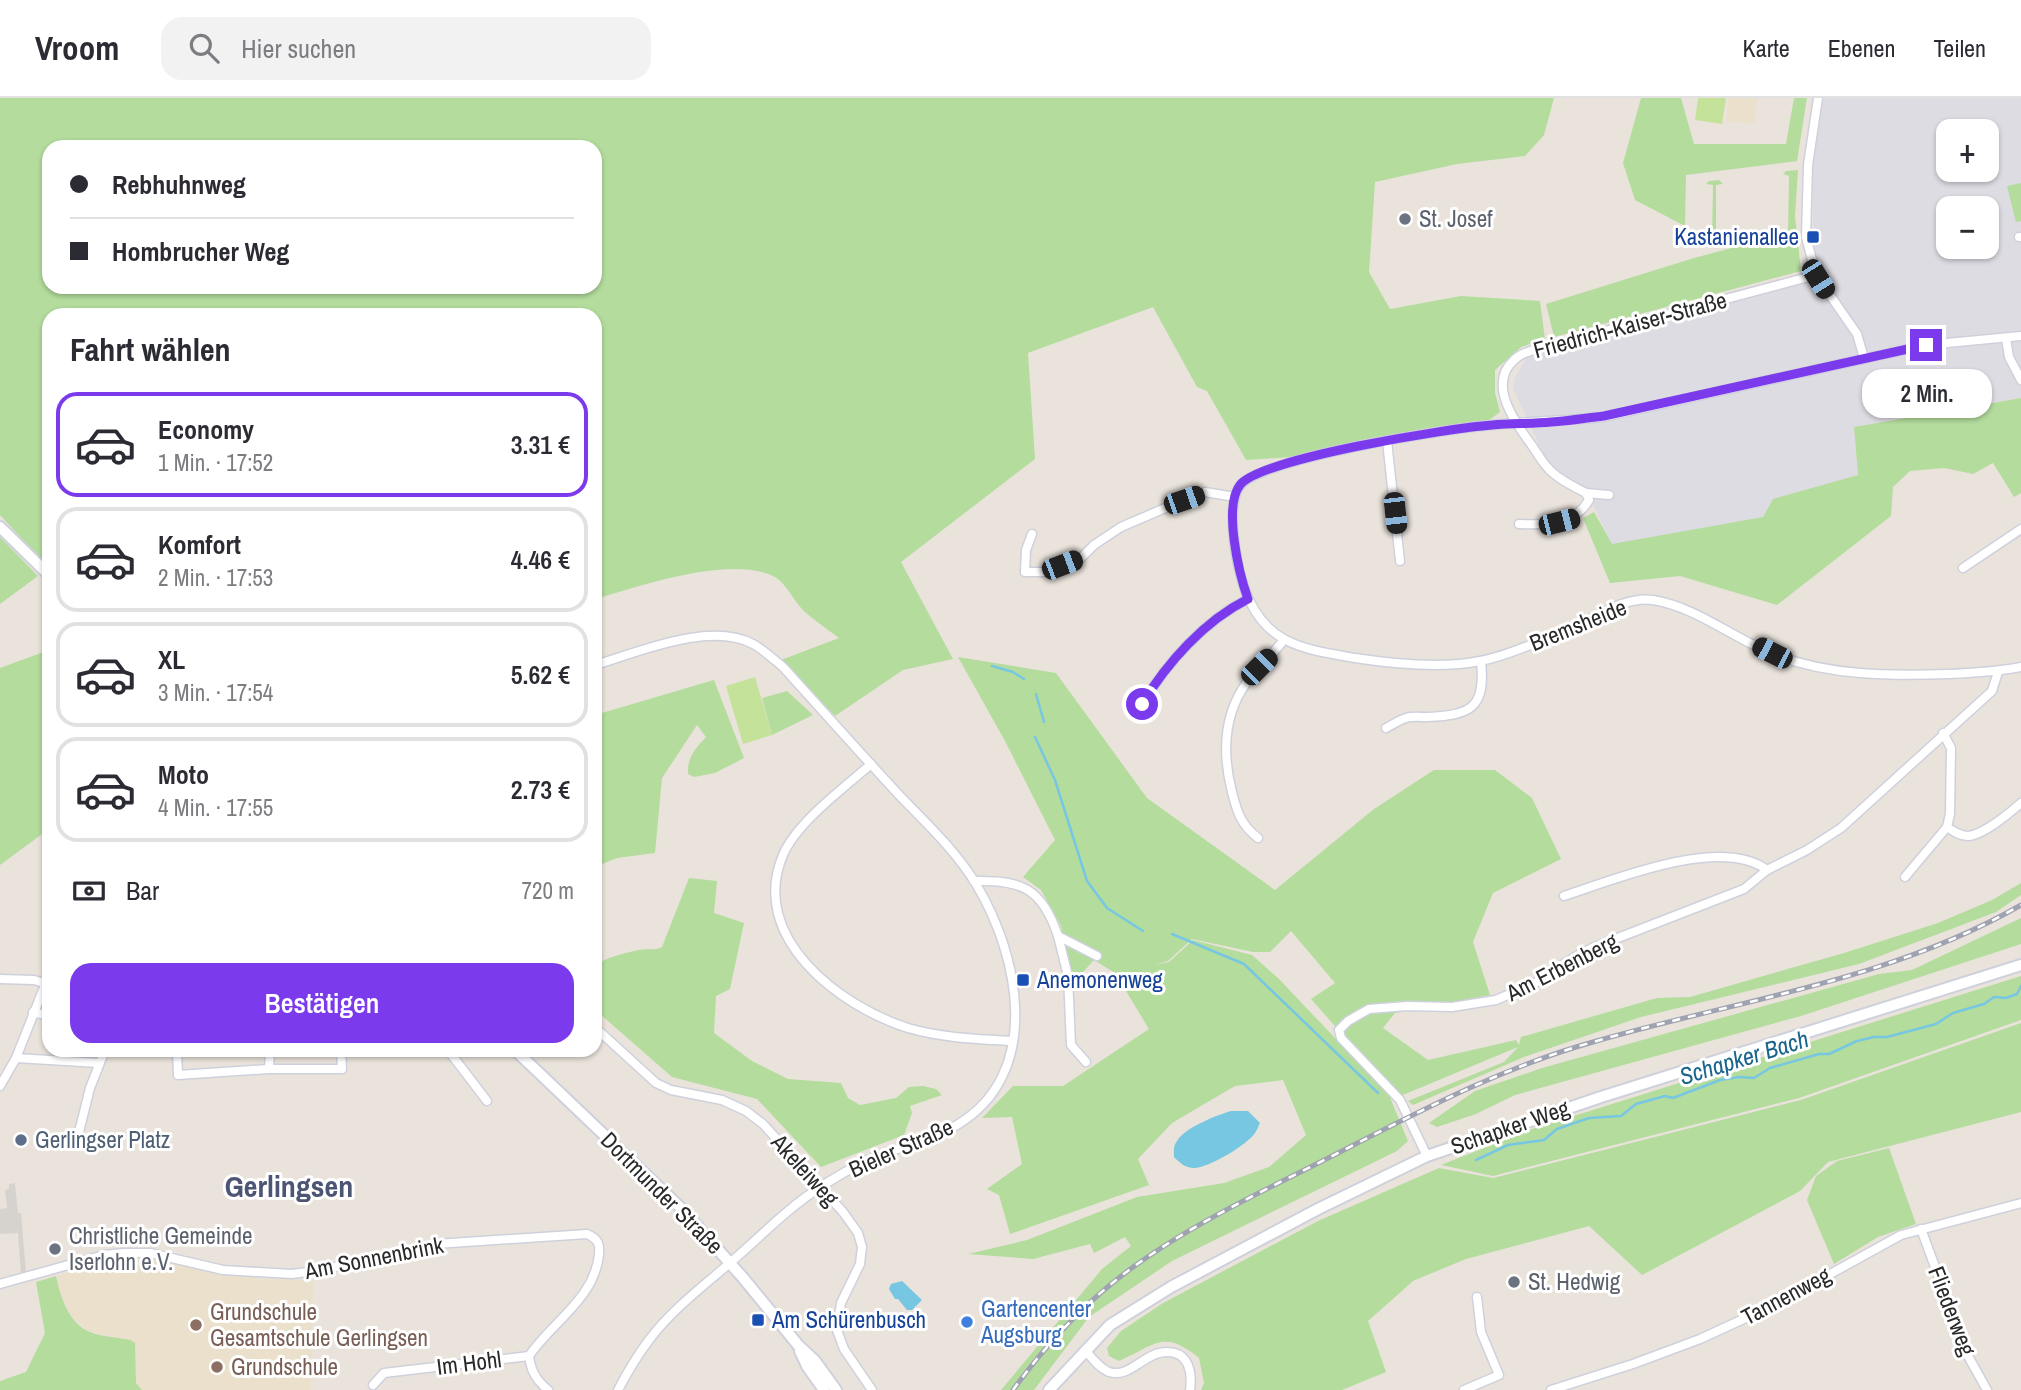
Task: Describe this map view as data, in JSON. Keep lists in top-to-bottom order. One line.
{"streets":{"street":["Friedrich-Kaiser-Straße","Bremsheide","Am Erbenberg","Schapker Weg","Bieler Straße","Akeleiweg","Dortmunder Straße","Am Sonnenbrink","Tannenweg","Fliederweg","Im Hohl"]},"crossings":[["Bremsheide","Am Erbenberg"],["Am Erbenberg","Schapker Weg"],["Bieler Straße","Akeleiweg"],["Bieler Straße","Dortmunder Straße"],["Am Sonnenbrink","Im Hohl"],["Tannenweg","Fliederweg"]],"districts":["Gerlingsen"],"water":["Schapker Bach"],"places":{"other":["St. Josef","Gerlingser Platz","Christliche Gemeinde Iserlohn e.V.","St. Hedwig","Gartencenter Augsburg","Grundschule Gesamtschule Gerlingsen","Grundschule"],"transit":["Kastanienallee","Anemonenweg","Am Schürenbusch"]},"page":{"header":"Vroom","search":"Hier suchen","nav":["Karte","Ebenen","Teilen"],"map_buttons":["+","−"],"banner":["Rebhuhnweg","Hombrucher Weg"],"heading":"Fahrt wählen","bubble":"2 Min.","list":[{"name":"Economy","note":"1 Min. · 17:52","value":"3.31 €"},{"name":"Komfort","note":"2 Min. · 17:53","value":"4.46 €"},{"name":"XL","note":"3 Min. · 17:54","value":"5.62 €"},{"name":"Moto","note":"4 Min. · 17:55","value":"2.73 €"}],"pay":["Bar","720 m"],"buttons":"Bestätigen"}}
